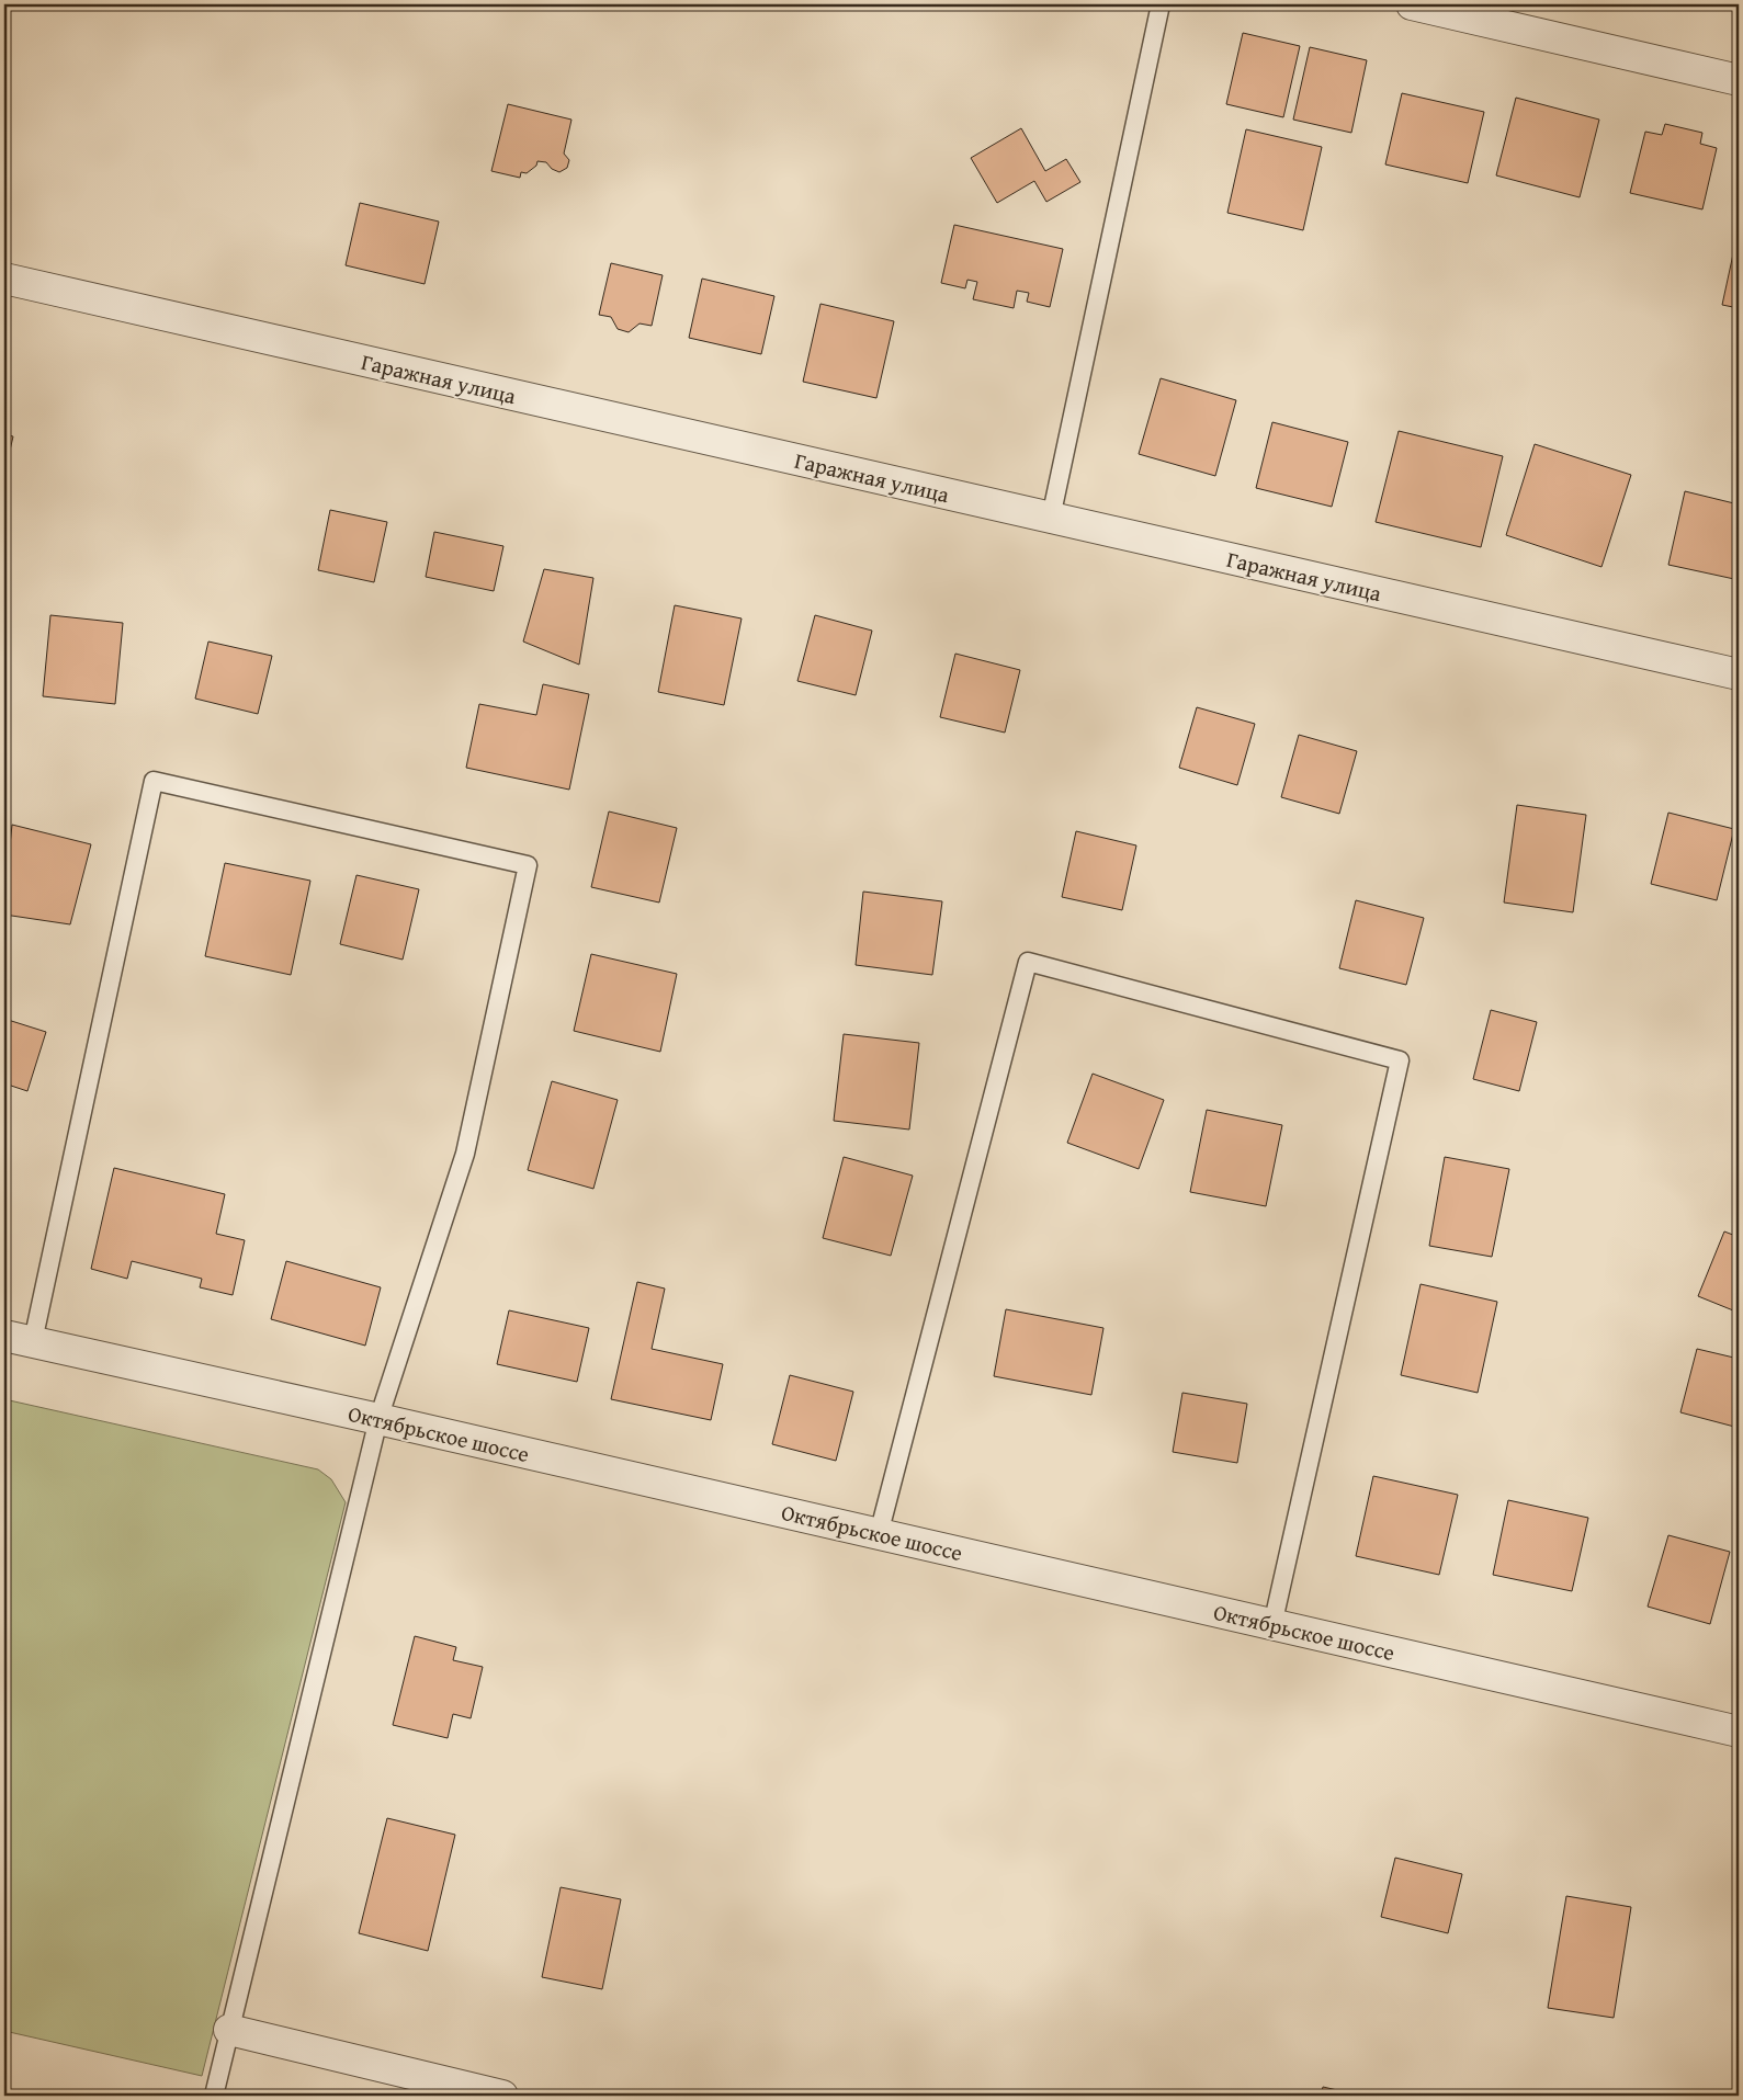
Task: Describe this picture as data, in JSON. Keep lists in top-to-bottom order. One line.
{"streets":{"street":["Гаражная улица","Октябрьское шоссе"]}}
